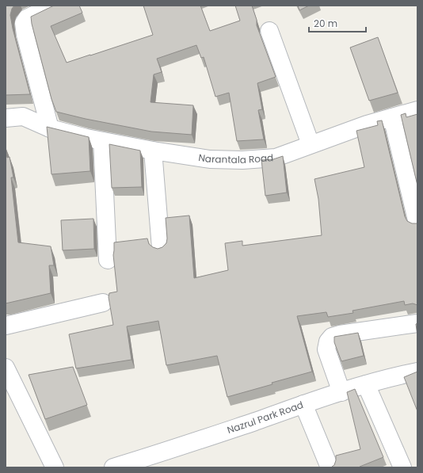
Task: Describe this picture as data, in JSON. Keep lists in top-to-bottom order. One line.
{"streets":{"street":["Narantala Road","Nazrul Park Road"]},"scale_bar":"20 m"}
